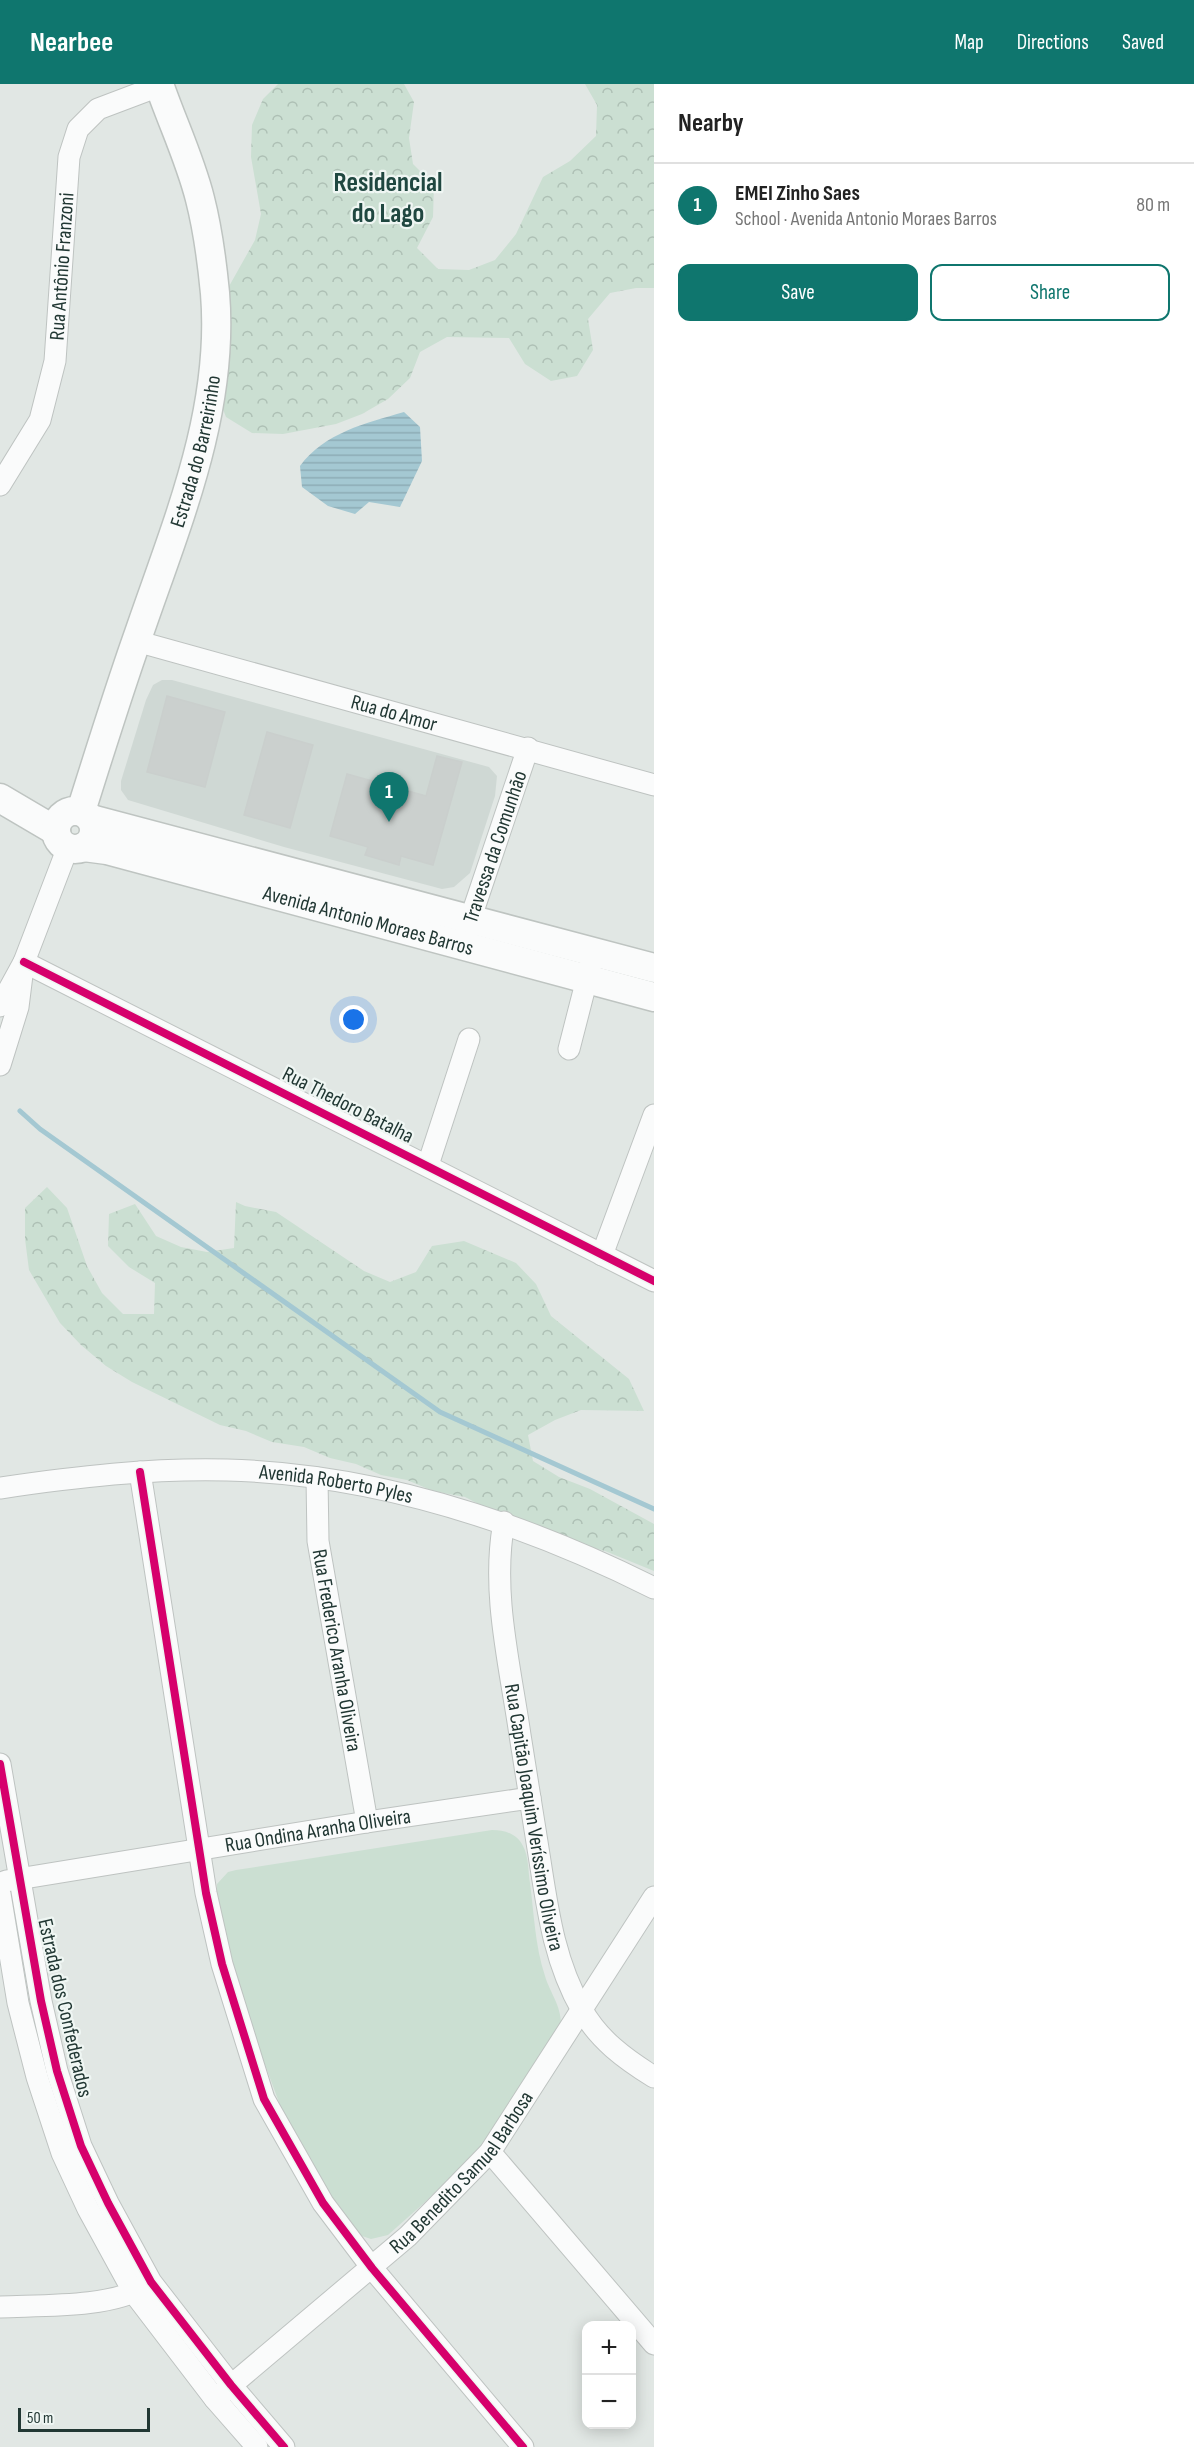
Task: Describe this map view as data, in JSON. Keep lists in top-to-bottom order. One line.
{"streets":{"street":["Rua Antônio Franzoni","Estrada do Barreirinho","Rua do Amor","Travessa da Comunhão","Avenida Antonio Moraes Barros","Rua Thedoro Batalha","Avenida Roberto Pyles","Rua Frederico Aranha Oliveira","Rua Capitão Joaquim Veríssimo Oliveira","Rua Ondina Aranha Oliveira","Estrada dos Confederados","Rua Benedito Samuel Barbosa"]},"crossings":[["Rua Antônio Franzoni","Estrada do Barreirinho"],["Estrada do Barreirinho","Rua do Amor"],["Estrada do Barreirinho","Avenida Antonio Moraes Barros"],["Rua do Amor","Travessa da Comunhão"],["Travessa da Comunhão","Avenida Antonio Moraes Barros"],["Avenida Roberto Pyles","Rua Frederico Aranha Oliveira"],["Avenida Roberto Pyles","Rua Capitão Joaquim Veríssimo Oliveira"],["Rua Frederico Aranha Oliveira","Rua Ondina Aranha Oliveira"],["Rua Capitão Joaquim Veríssimo Oliveira","Rua Ondina Aranha Oliveira"],["Rua Capitão Joaquim Veríssimo Oliveira","Rua Benedito Samuel Barbosa"],["Rua Ondina Aranha Oliveira","Estrada dos Confederados"],["Estrada dos Confederados","Rua Benedito Samuel Barbosa"]],"districts":["Residencial do Lago"],"scale_bar":"50 m","page":{"header":"Nearbee","nav":["Map","Directions","Saved"],"heading":"Nearby","list":[{"mark":"1","name":"EMEI Zinho Saes","note":"School · Avenida Antonio Moraes Barros","value":"80 m"}],"buttons":["Save","Share"],"pins":"1","map_buttons":["+","−"],"scale":"50 m"}}
